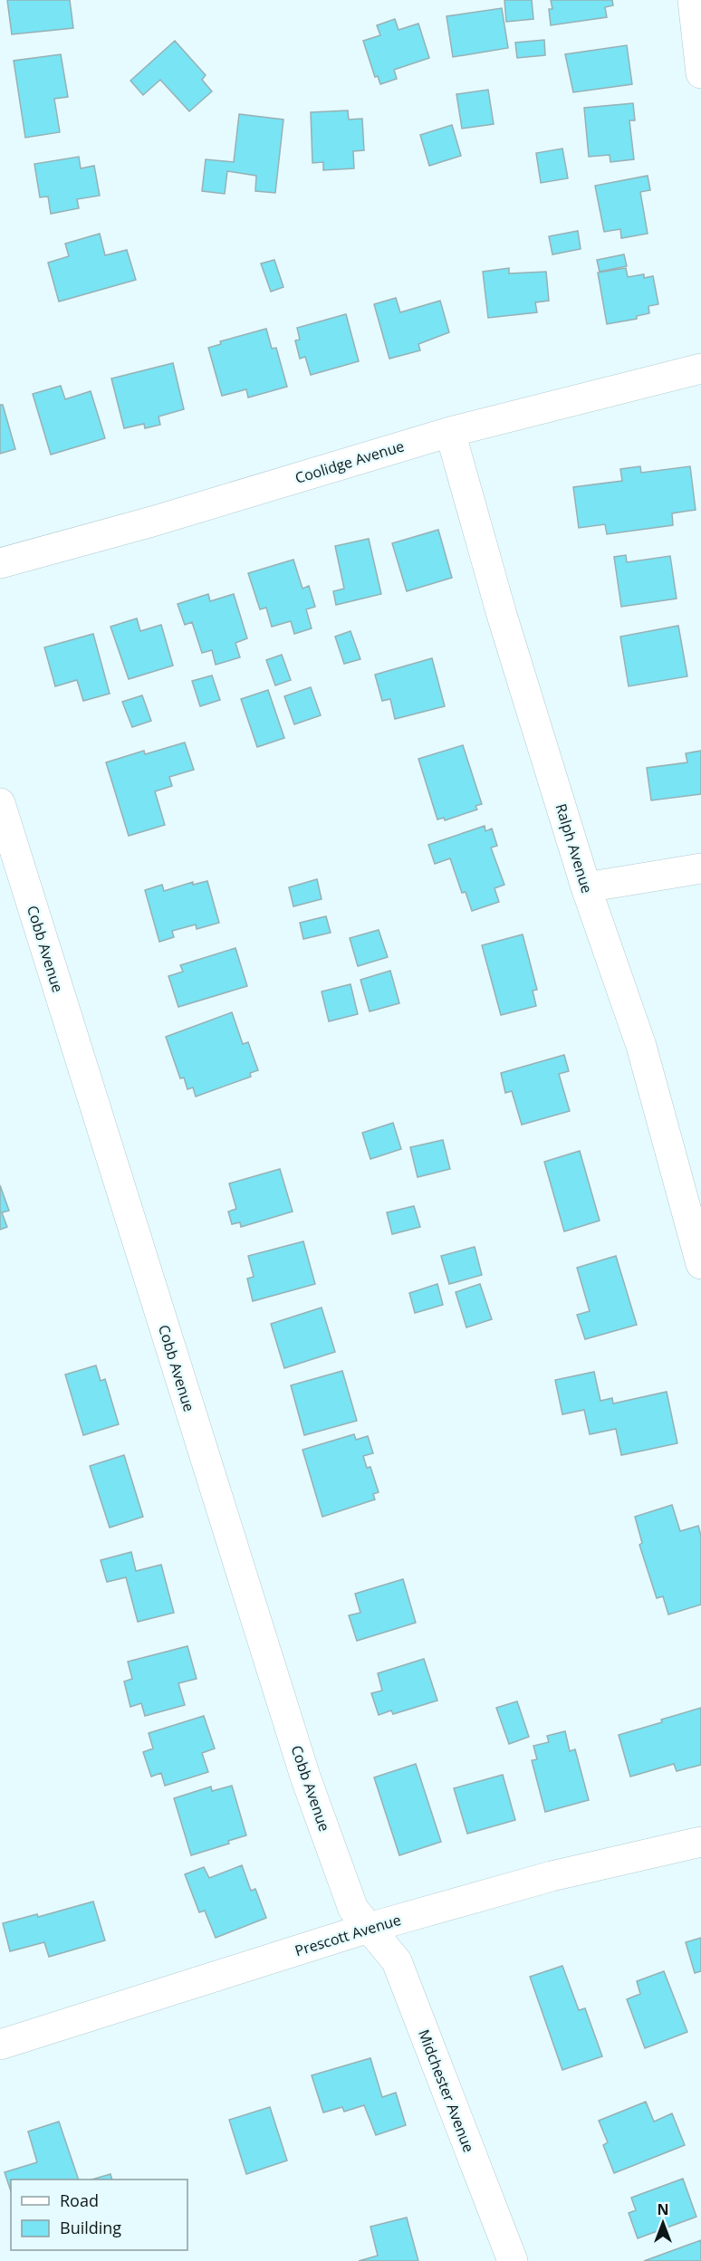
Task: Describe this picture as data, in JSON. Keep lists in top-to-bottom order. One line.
{"streets":{"street":["Coolidge Avenue","Ralph Avenue","Cobb Avenue","Prescott Avenue","Midchester Avenue"]},"crossings":[["Coolidge Avenue","Ralph Avenue"],["Cobb Avenue","Prescott Avenue"],["Cobb Avenue","Midchester Avenue"],["Prescott Avenue","Midchester Avenue"]],"legend":["Road","Building"],"north":"top"}
